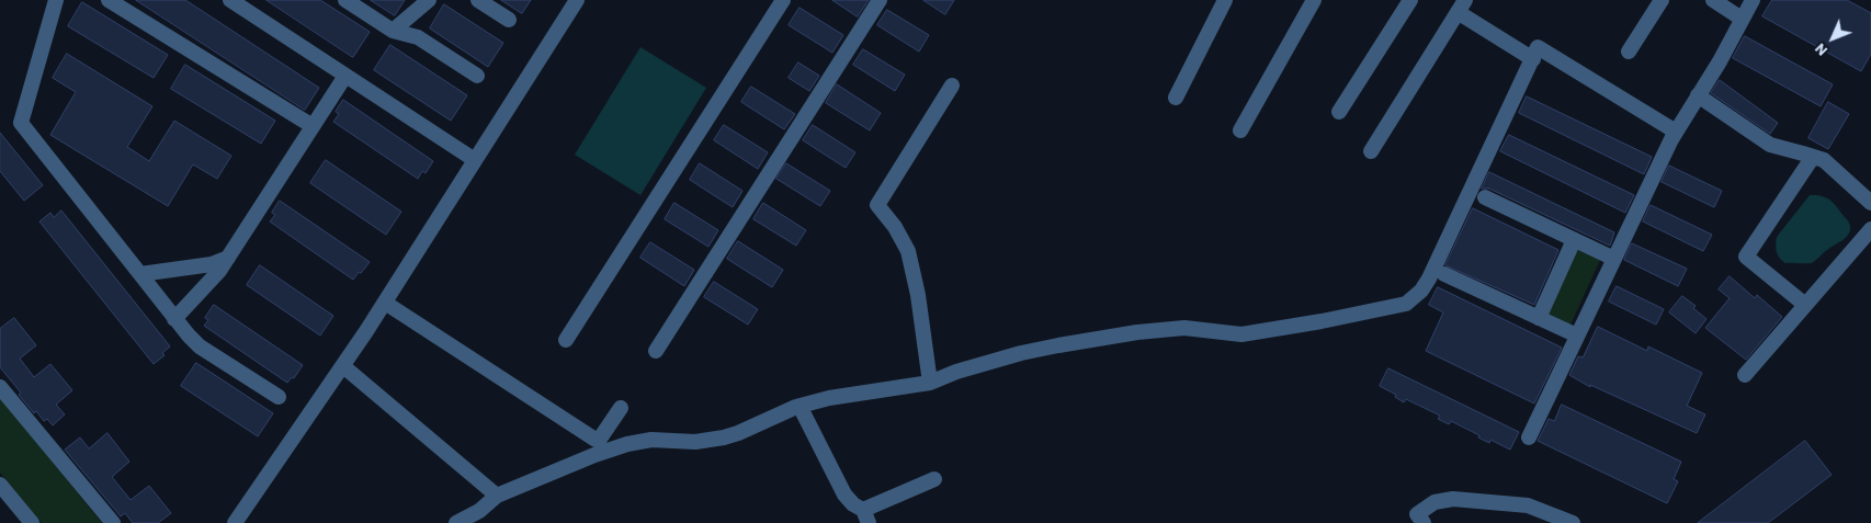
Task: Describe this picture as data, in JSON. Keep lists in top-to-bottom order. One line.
{"north":"bottom left"}
